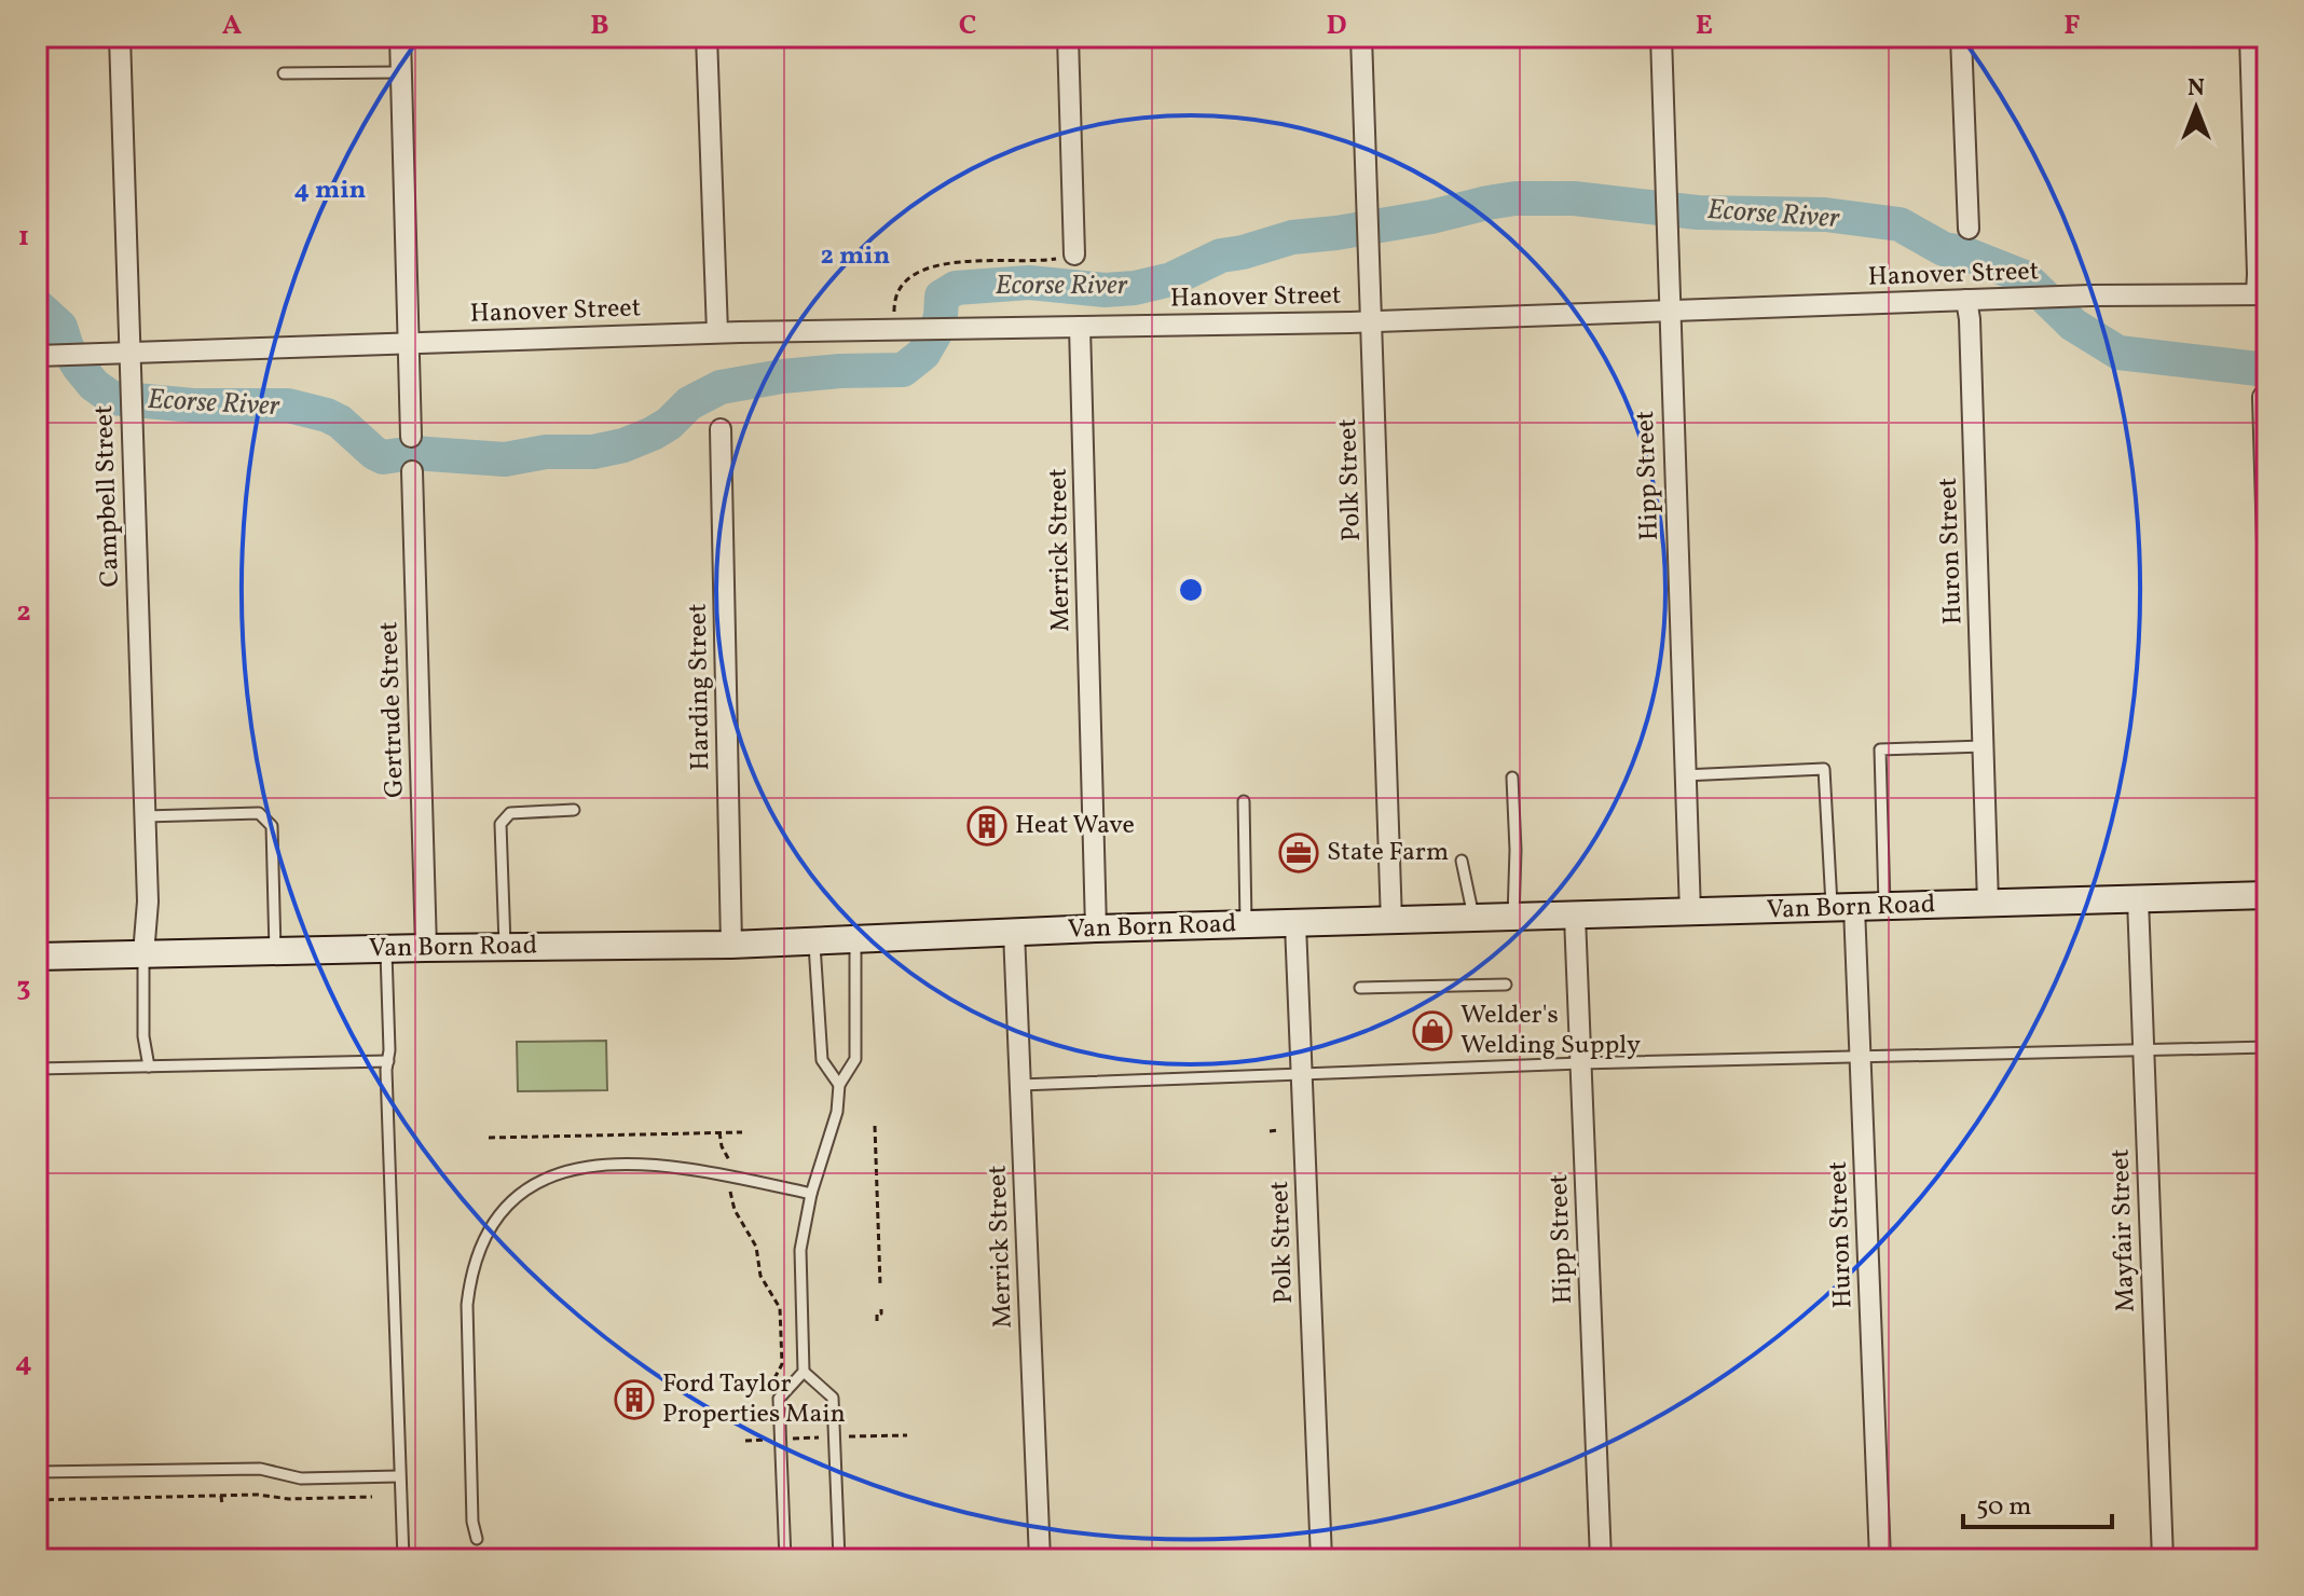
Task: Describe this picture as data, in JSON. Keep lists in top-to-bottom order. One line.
{"streets":{"main road":["Van Born Road"],"street":["Hanover Street","Hipp Street","Polk Street","Campbell Street","Merrick Street","Huron Street","Harding Street","Gertrude Street","Mayfair Street"]},"crossings":[["Hanover Street","Hipp Street"],["Hanover Street","Polk Street"],["Hanover Street","Campbell Street"],["Hanover Street","Merrick Street"],["Hanover Street","Huron Street"],["Hipp Street","Van Born Road"],["Polk Street","Van Born Road"],["Campbell Street","Van Born Road"],["Merrick Street","Van Born Road"],["Huron Street","Van Born Road"],["Harding Street","Van Born Road"],["Gertrude Street","Van Born Road"],["Van Born Road","Mayfair Street"]],"water":["Ecorse River"],"places":{"building":["Heat Wave","Ford Taylor Properties Main"],"office":["State Farm"],"shop":["Welder's Welding Supply"]},"scale_bar":"50 m","north":"top","grid":{"columns":["A","B","C","D","E","F"],"rows":["1","2","3","4"]},"rings":["4 min","2 min"]}
